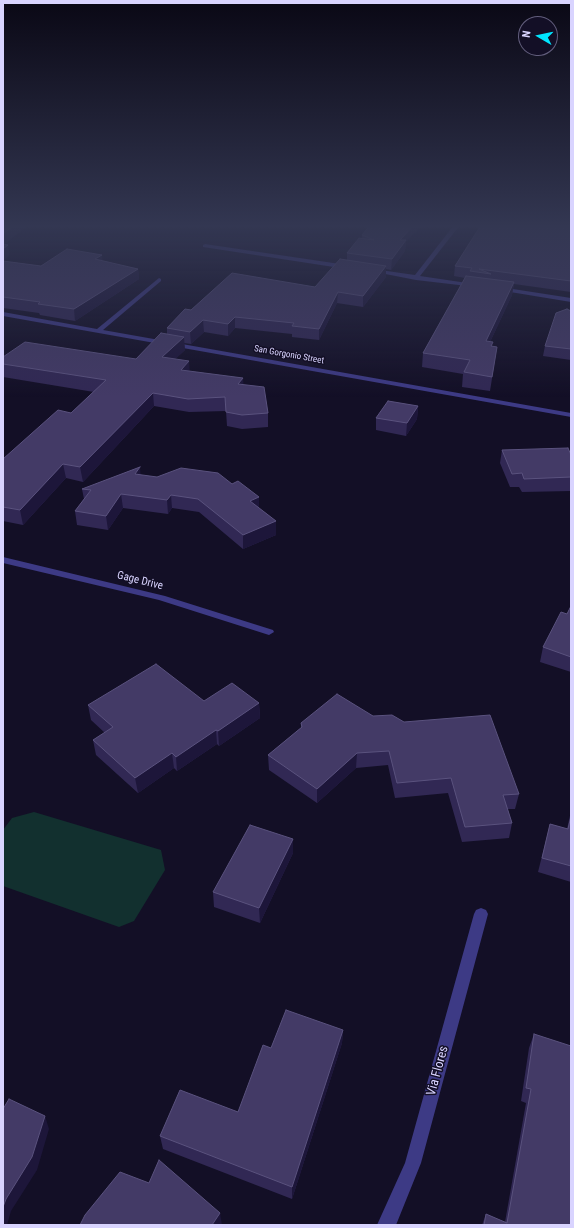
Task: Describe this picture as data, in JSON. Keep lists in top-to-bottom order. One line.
{"streets":{"street":["San Gorgonio Street","Gage Drive","Via Flores"]},"north":"left"}
